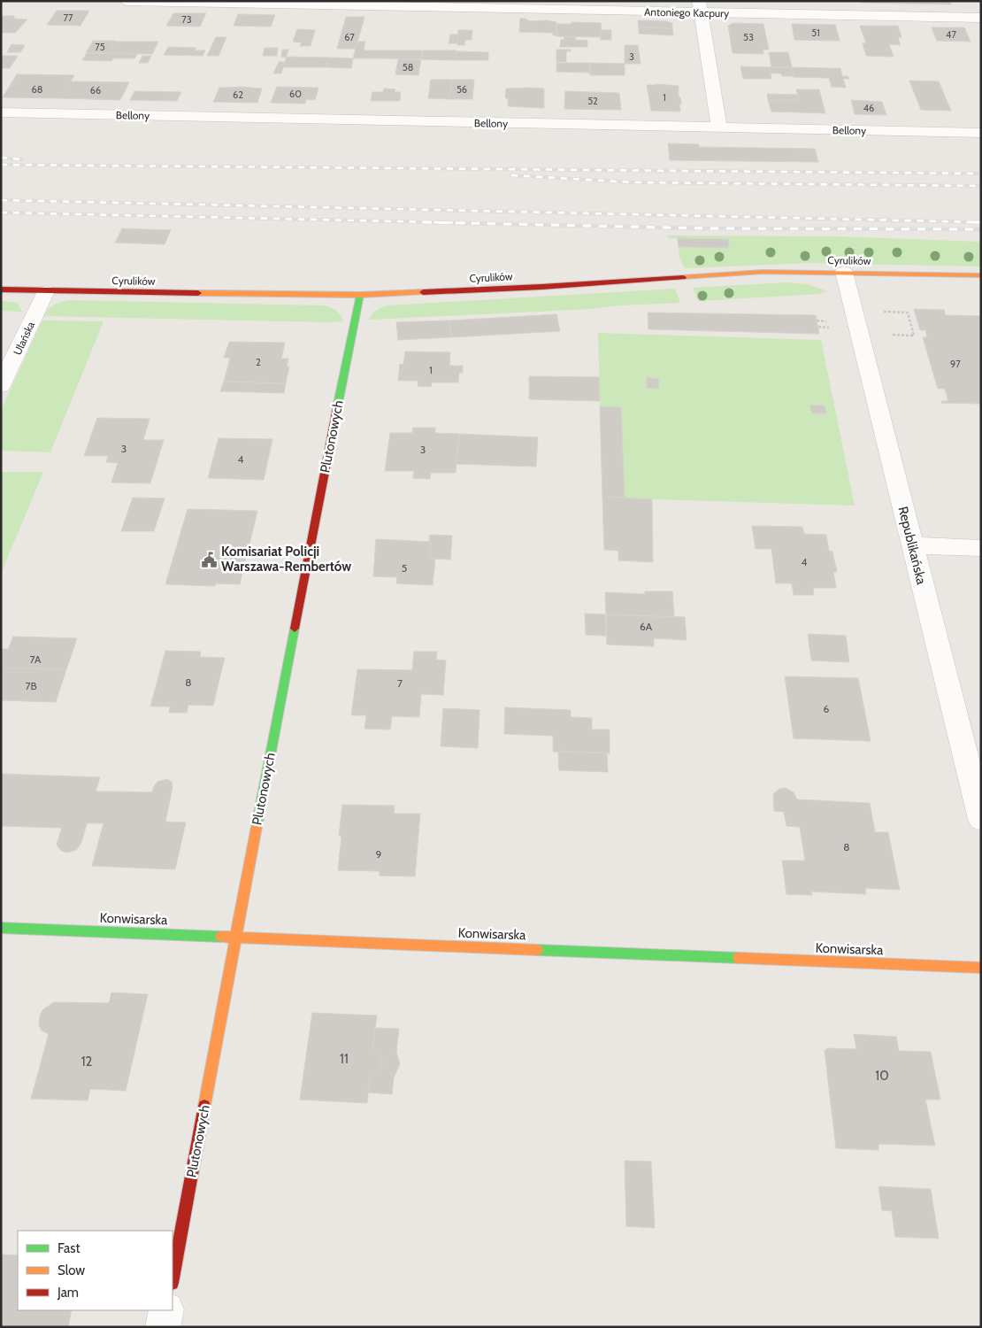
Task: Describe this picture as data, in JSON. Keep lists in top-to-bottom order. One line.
{"streets":{"street":["Antoniego Kacpury","Bellony","Cyrulików","Ułańska","Plutonowych","Republikańska","Konwisarska"]},"crossings":[["Cyrulików","Ułańska"],["Cyrulików","Plutonowych"],["Cyrulików","Republikańska"],["Plutonowych","Konwisarska"]],"places":{"public building":["Komisariat Policji Warszawa-Rembertów"]},"house_numbers":["77","73","51","47","67","53","75","3","58","68","56","66","60","62","1","52","46","2","97","1","3","3","4","4","5","6A","7A","8","7","7B","6","8","9","11","12","10"],"legend":["Fast","Slow","Jam"]}
